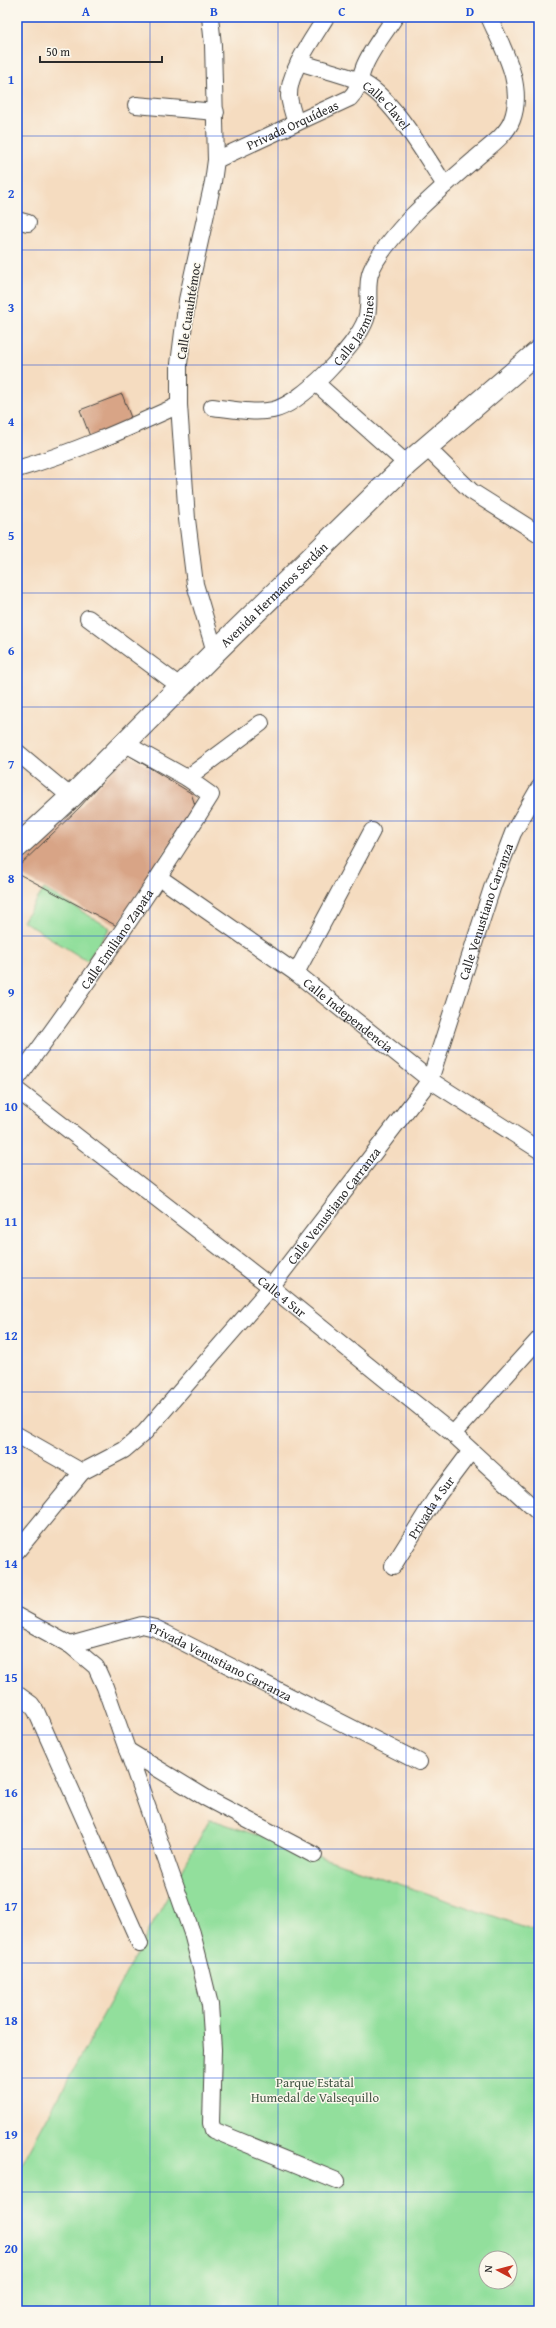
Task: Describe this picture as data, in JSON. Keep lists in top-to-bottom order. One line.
{"streets":{"street":["Calle Clavel","Privada Orquídeas","Calle Cuauhtémoc","Calle Jazmines","Avenida Hermanos Serdán","Calle Venustiano Carranza","Calle Emiliano Zapata","Calle Independencia","Calle 4 Sur","Privada 4 Sur","Privada Venustiano Carranza"]},"crossings":[["Calle Clavel","Privada Orquídeas"],["Calle Clavel","Calle Jazmines"],["Privada Orquídeas","Calle Cuauhtémoc"],["Calle Cuauhtémoc","Avenida Hermanos Serdán"],["Calle Venustiano Carranza","Calle Independencia"],["Calle Venustiano Carranza","Calle 4 Sur"],["Calle Emiliano Zapata","Calle Independencia"],["Calle 4 Sur","Privada 4 Sur"]],"parks":["Parque Estatal Humedal de Valsequillo"],"scale_bar":"50 m","north":"left","grid":{"columns":["A","B","C","D"],"rows":["1","2","3","4","5","6","7","8","9","10","11","12","13","14","15","16","17","18","19","20"]}}
